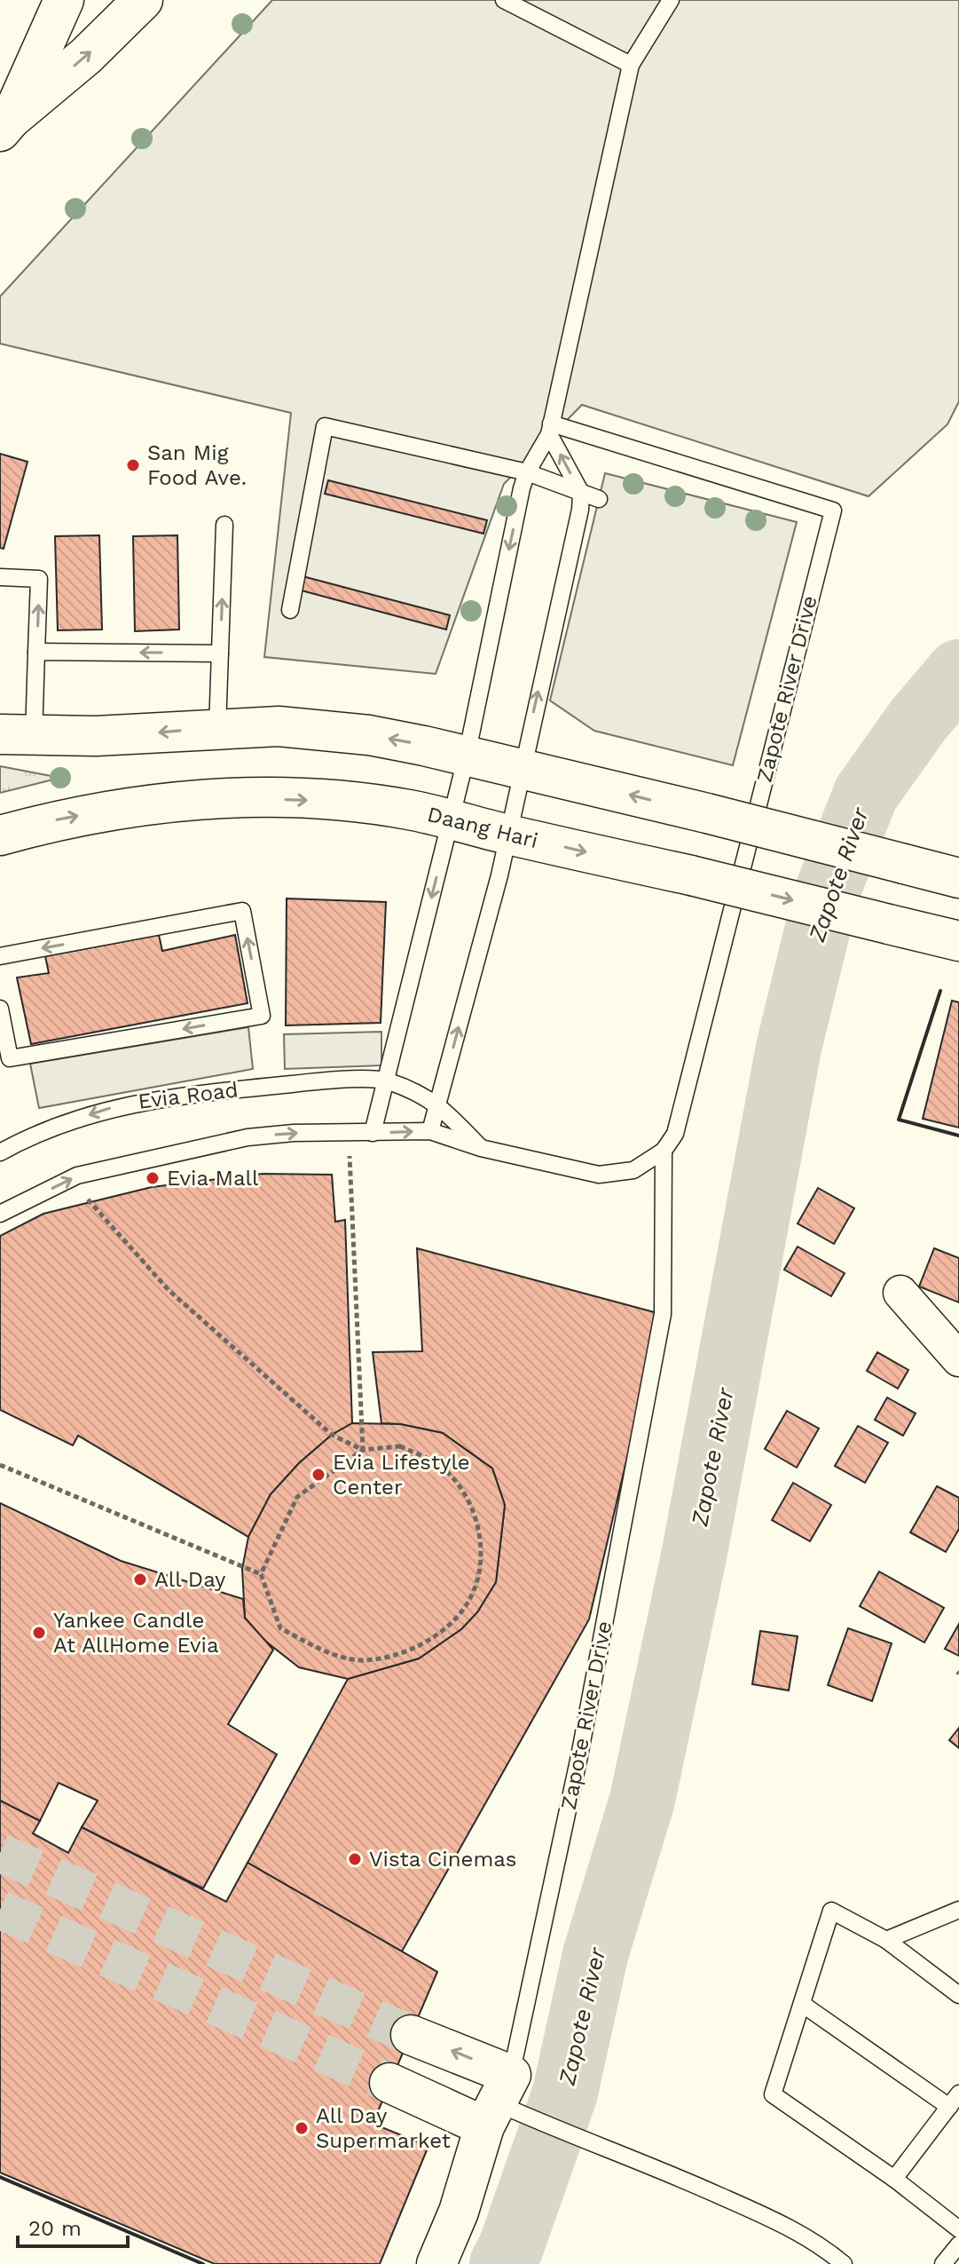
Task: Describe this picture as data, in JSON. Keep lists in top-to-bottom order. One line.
{"streets":{"main road":["Zapote River Drive","Daang Hari"],"lane":["Evia Road"]},"water":["Zapote River"],"places":["San Mig Food Ave.","Evia Mall","Evia Lifestyle Center","All Day","Yankee Candle At AllHome Evia","Vista Cinemas","All Day Supermarket"],"scale_bar":"20 m"}
